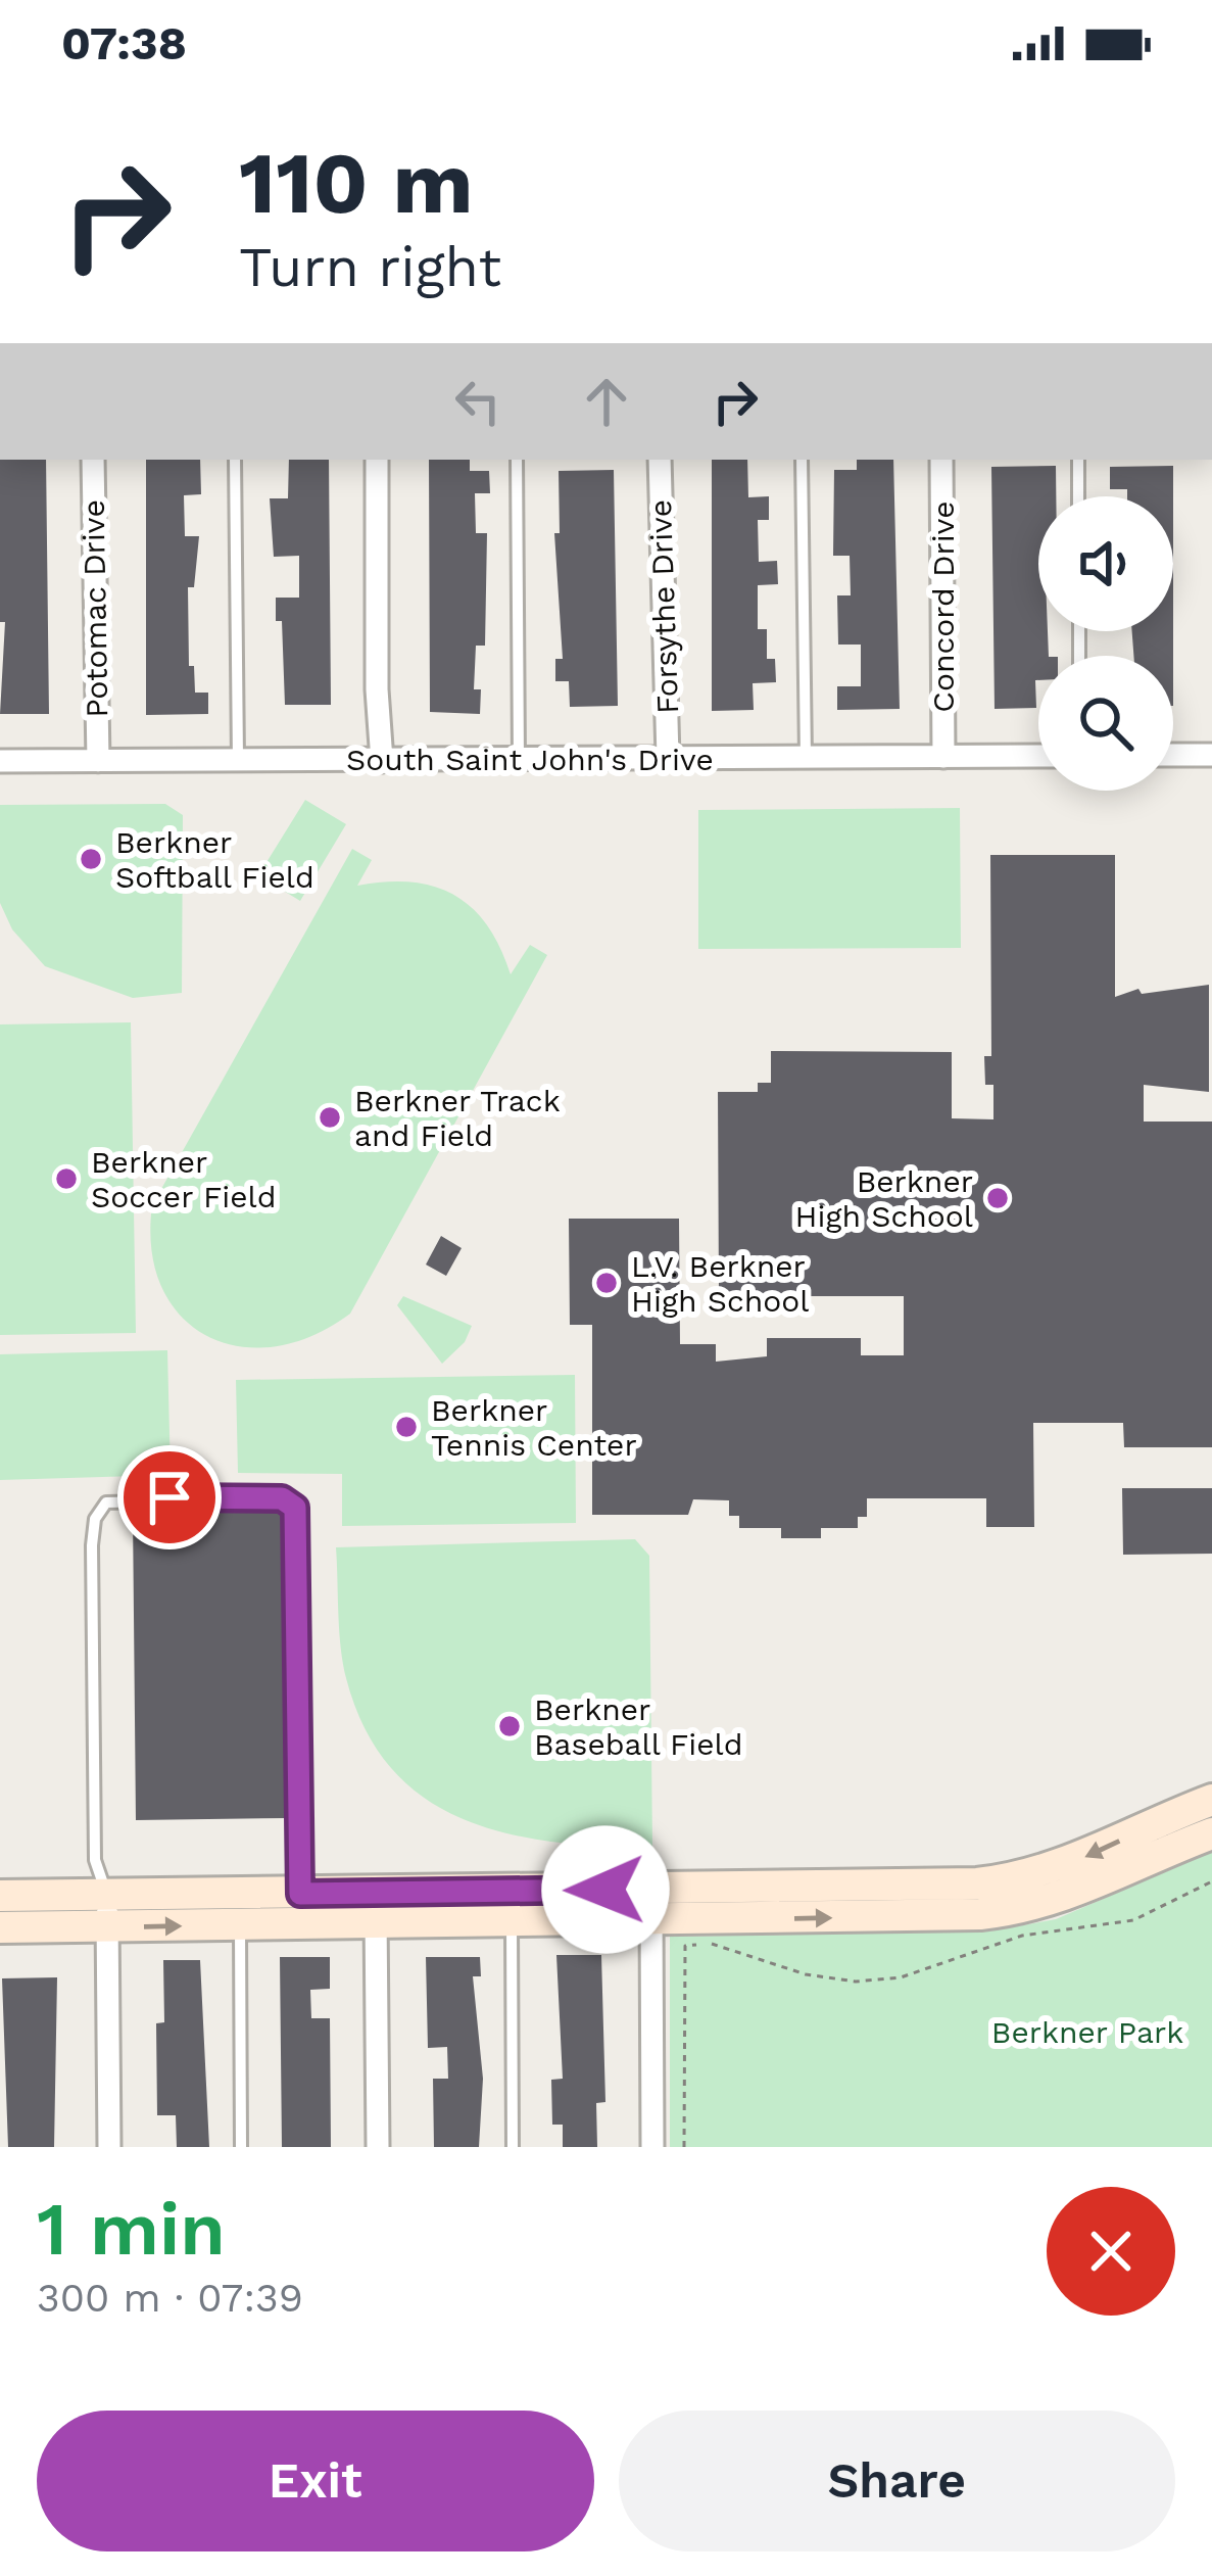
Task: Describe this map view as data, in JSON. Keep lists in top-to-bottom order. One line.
{"streets":{"street":["Forsythe Drive","Concord Drive","Potomac Drive","South Saint John's Drive"]},"crossings":[["Forsythe Drive","South Saint John's Drive"],["Concord Drive","South Saint John's Drive"],["Potomac Drive","South Saint John's Drive"]],"parks":["Berkner Park"],"places":["Berkner Softball Field","Berkner Track and Field","Berkner Soccer Field","Berkner High School","L.V. Berkner High School","Berkner Tennis Center","Berkner Baseball Field"],"page":{"status":"07:38","turn":["110 m","Turn right"],"heading":["1 min","300 m · 07:39"],"buttons":["Exit","Share"]}}
